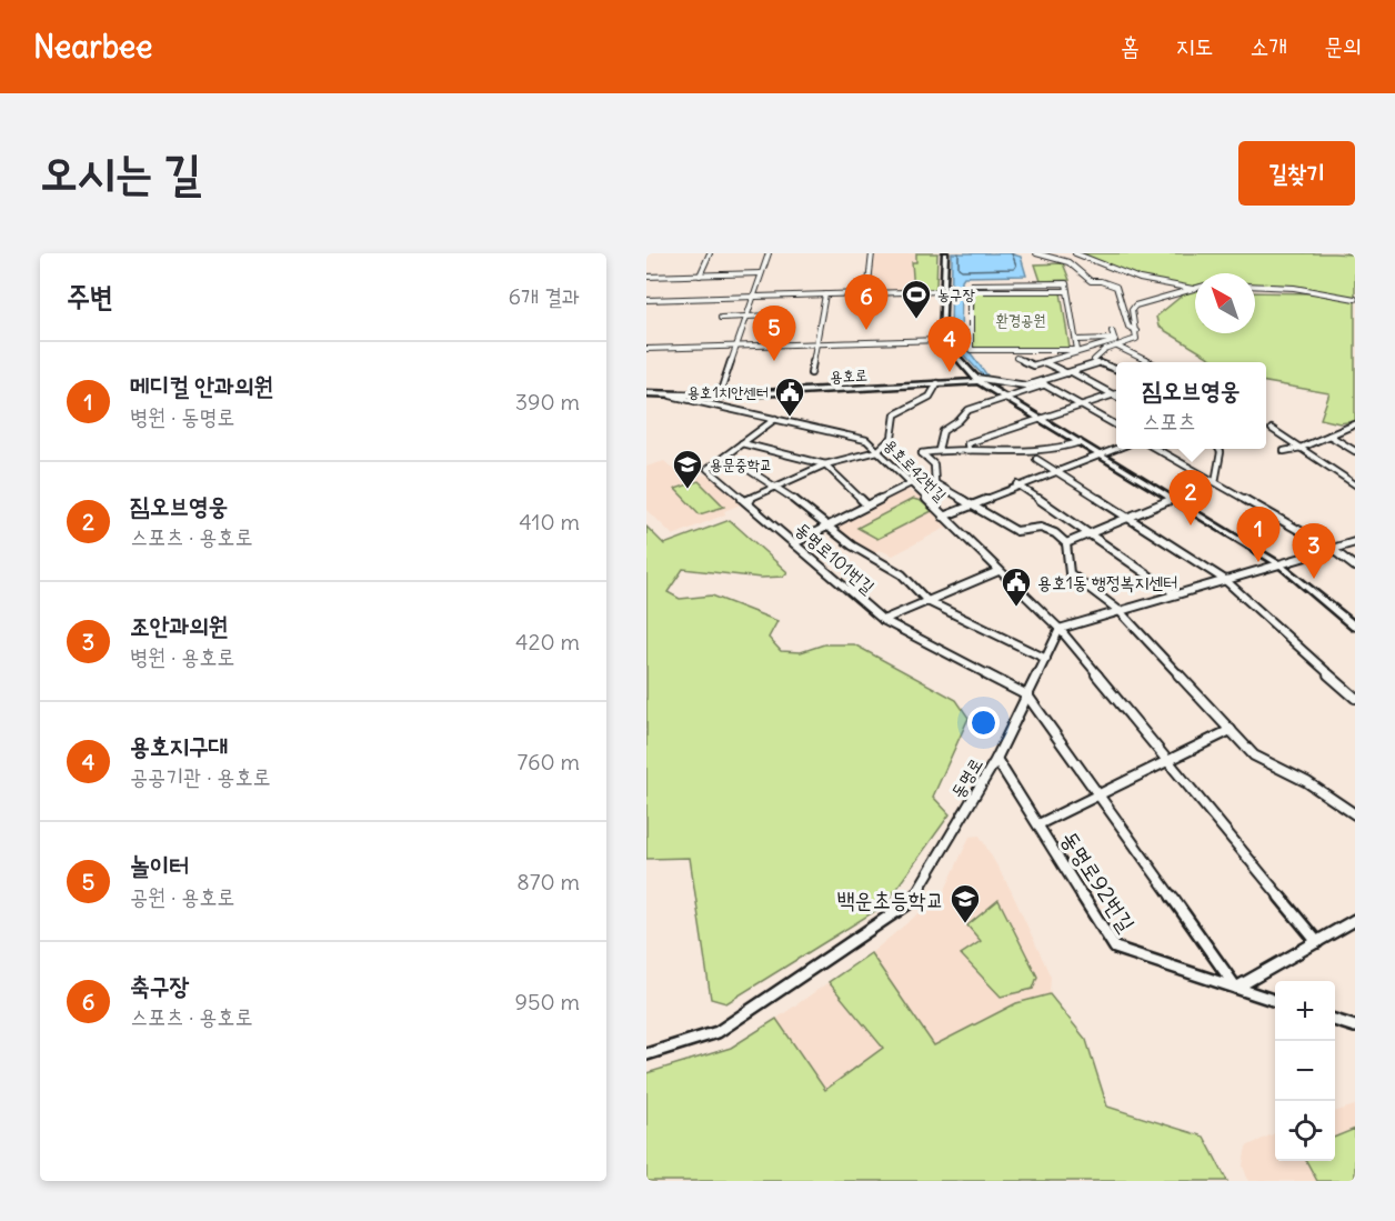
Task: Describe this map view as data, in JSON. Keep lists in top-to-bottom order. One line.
{"streets":{"main road":["용호로"],"street":["용호로42번길","동명로101번길","동명로","동명로92번길"]},"crossings":[["용호로","용호로42번길"],["용호로42번길","동명로101번길"],["용호로42번길","동명로"],["동명로101번길","동명로"],["동명로","동명로92번길"]],"parks":["환경공원"],"places":{"sports":["농구장"],"public building":["용호1치안센터","용호1동 행정복지센터"],"school or university":["용문중학교","백운초등학교"]},"north":"top left","page":{"header":"Nearbee","nav":["홈","지도","소개","문의"],"buttons":"길찾기","title":"오시는 길","heading":["주변","6개 결과"],"pins":["6","5","4","2","1","3"],"list":[{"mark":"1","name":"메디컬 안과의원","note":"병원 · 동명로","value":"390 m"},{"mark":"2","name":"짐오브영웅","note":"스포츠 · 용호로","value":"410 m"},{"mark":"3","name":"조안과의원","note":"병원 · 용호로","value":"420 m"},{"mark":"4","name":"용호지구대","note":"공공기관 · 용호로","value":"760 m"},{"mark":"5","name":"놀이터","note":"공원 · 용호로","value":"870 m"},{"mark":"6","name":"축구장","note":"스포츠 · 용호로","value":"950 m"}],"popup":["짐오브영웅","스포츠"],"map_buttons":["+","−"]}}
